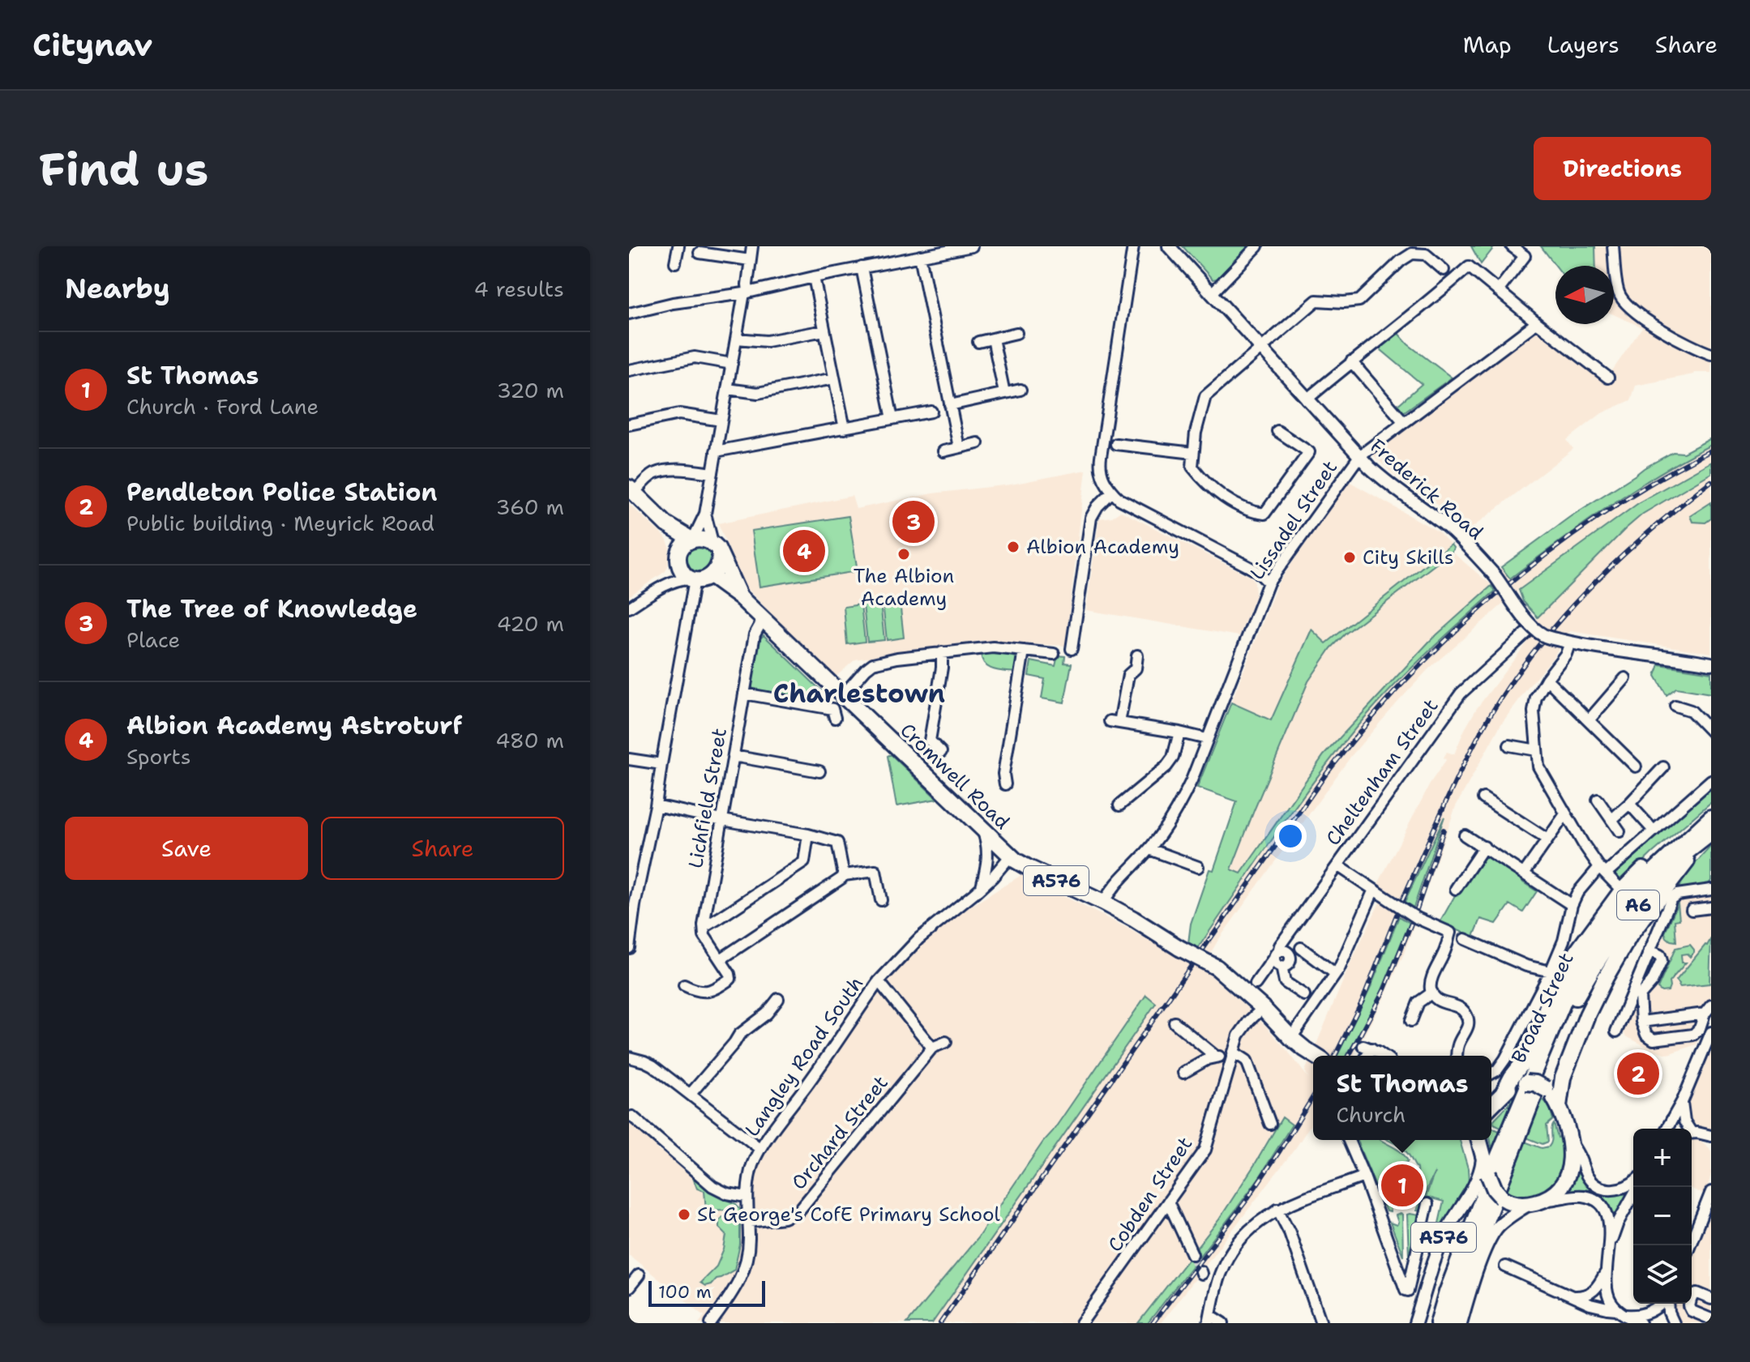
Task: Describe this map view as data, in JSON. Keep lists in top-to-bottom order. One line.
{"streets":{"highway":["Cromwell Road","A576","A6","Broad Street"],"main road":["Frederick Road"],"street":["Lissadel Street","Cheltenham Street","Lichfield Street","Langley Road South","Orchard Street","Cobden Street"]},"crossings":[["Frederick Road","Lissadel Street"],["Frederick Road","Cheltenham Street"],["Lissadel Street","Cromwell Road"],["Lissadel Street","A576"],["Cromwell Road","Lichfield Street"],["Cromwell Road","A576"],["Cromwell Road","Langley Road South"],["A576","Cobden Street"],["Langley Road South","Orchard Street"]],"districts":["Charlestown"],"places":["Albion Academy","The Albion Academy","City Skills","St George's CofE Primary School"],"scale_bar":"100 m","north":"left","page":{"header":"Citynav","nav":["Map","Layers","Share"],"buttons":["Directions",["Save","Share"]],"title":"Find us","heading":["Nearby","4 results"],"list":[{"mark":"1","name":"St Thomas","note":"Church · Ford Lane","value":"320 m"},{"mark":"2","name":"Pendleton Police Station","note":"Public building · Meyrick Road","value":"360 m"},{"mark":"3","name":"The Tree of Knowledge","note":"Place","value":"420 m"},{"mark":"4","name":"Albion Academy Astroturf","note":"Sports","value":"480 m"}],"pins":["3","4","2","1"],"popup":["St Thomas","Church"],"map_buttons":["+","−"],"scale":"100 m"}}
